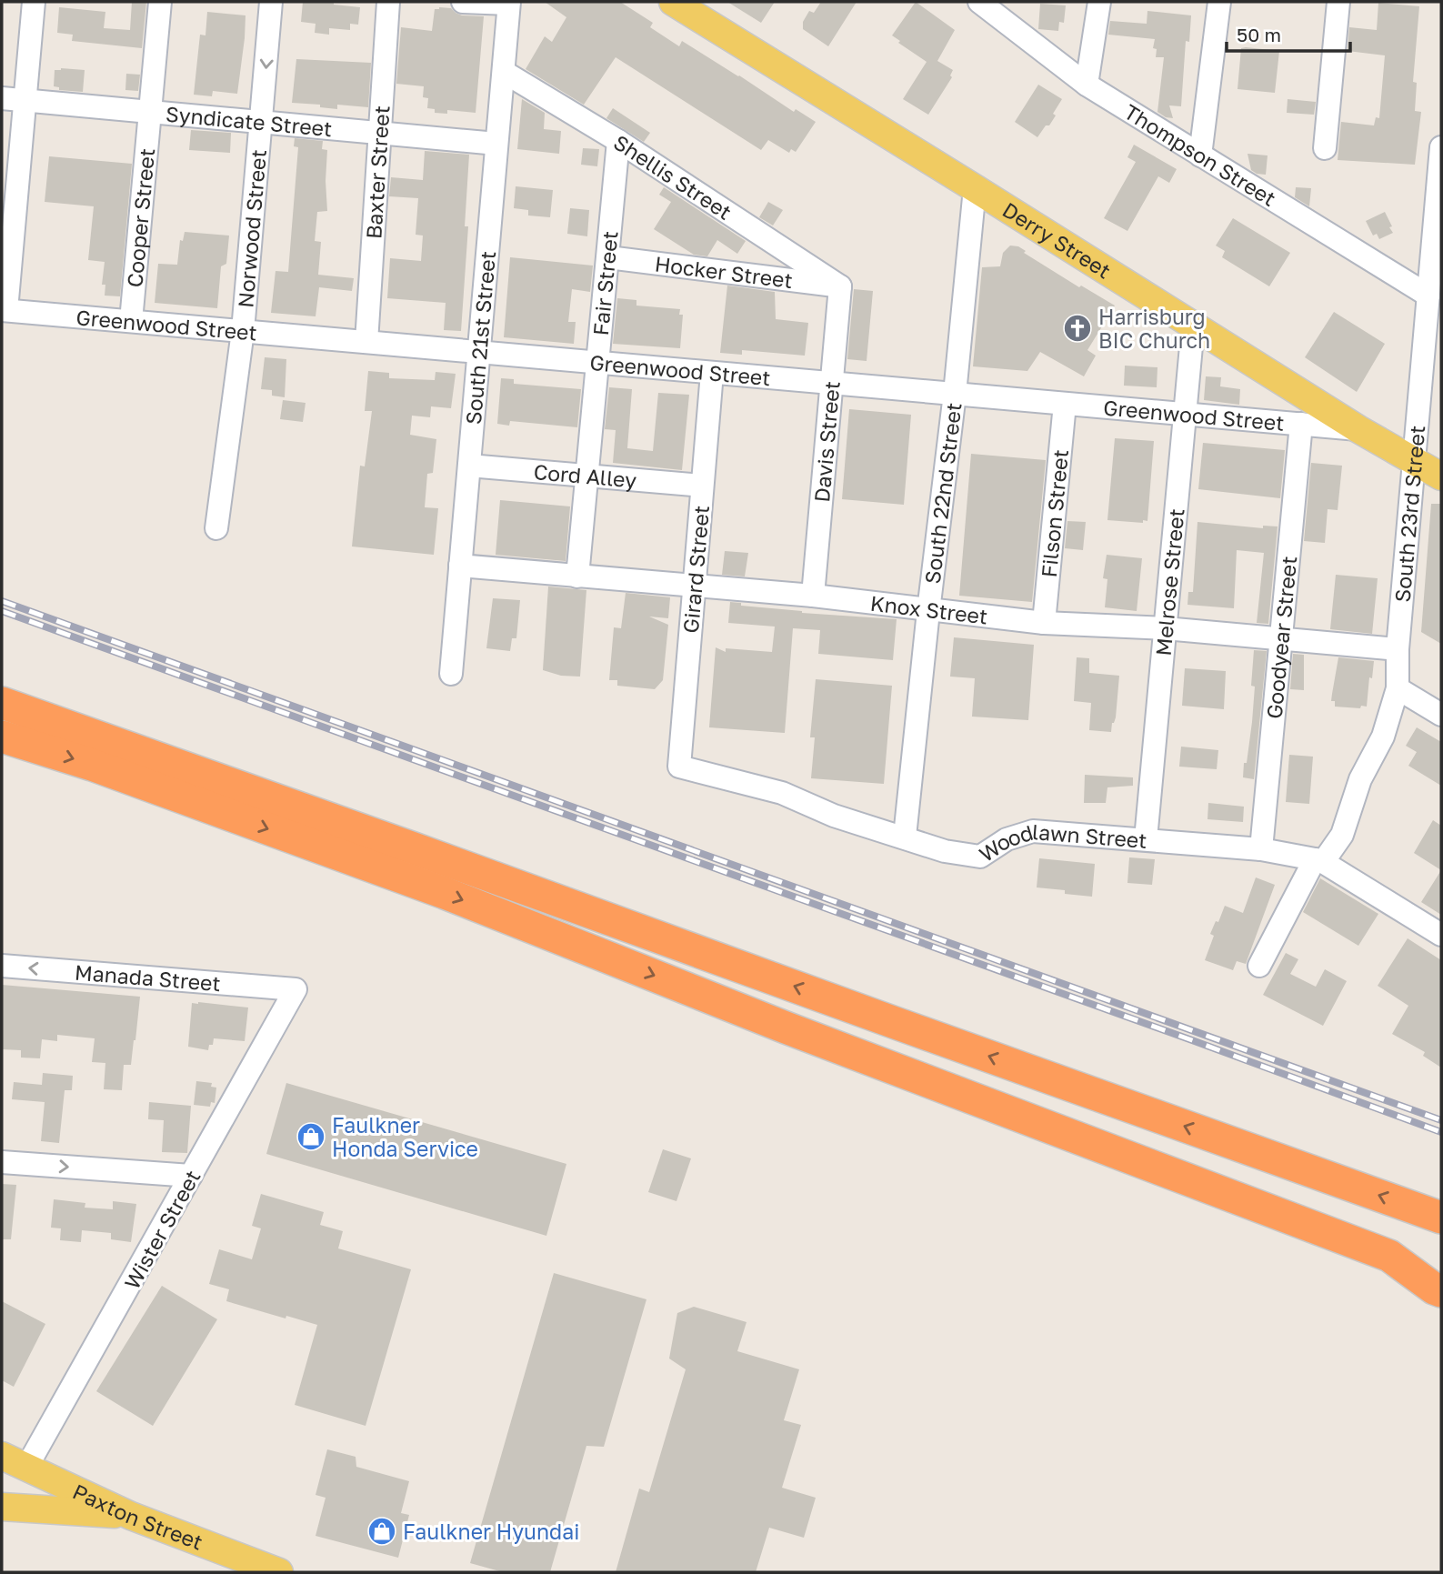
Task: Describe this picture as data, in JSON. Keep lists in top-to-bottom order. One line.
{"streets":{"main road":["Derry Street","Paxton Street"],"street":["Syndicate Street","Thompson Street","Baxter Street","Shellis Street","Cooper Street","Norwood Street","Hocker Street","Fair Street","Greenwood Street","South 21st Street","Davis Street","Cord Alley","South 22nd Street","Filson Street","South 23rd Street","Girard Street","Melrose Street","Knox Street","Goodyear Street","Woodlawn Street","Manada Street","Wister Street"]},"crossings":[["Syndicate Street","Baxter Street"],["Syndicate Street","Cooper Street"],["Syndicate Street","Norwood Street"],["Syndicate Street","South 21st Street"],["Thompson Street","South 23rd Street"],["Baxter Street","Greenwood Street"],["Shellis Street","Hocker Street"],["Shellis Street","Fair Street"],["Shellis Street","South 21st Street"],["Shellis Street","Davis Street"],["Cooper Street","Greenwood Street"],["Norwood Street","Greenwood Street"],["Derry Street","Greenwood Street"],["Derry Street","South 22nd Street"],["Derry Street","South 23rd Street"],["Derry Street","Melrose Street"],["Hocker Street","Fair Street"],["Hocker Street","Davis Street"],["Fair Street","Greenwood Street"],["Fair Street","Cord Alley"],["Fair Street","Knox Street"],["Greenwood Street","South 21st Street"],["Greenwood Street","Davis Street"],["Greenwood Street","South 22nd Street"],["Greenwood Street","Filson Street"],["Greenwood Street","Girard Street"],["Greenwood Street","Melrose Street"],["Greenwood Street","Goodyear Street"],["South 21st Street","Cord Alley"],["South 21st Street","Knox Street"],["Davis Street","Knox Street"],["Cord Alley","Girard Street"],["South 22nd Street","Knox Street"],["South 22nd Street","Woodlawn Street"],["Filson Street","Knox Street"],["South 23rd Street","Knox Street"],["South 23rd Street","Woodlawn Street"],["Girard Street","Knox Street"],["Girard Street","Woodlawn Street"],["Melrose Street","Knox Street"],["Melrose Street","Woodlawn Street"],["Knox Street","Goodyear Street"],["Goodyear Street","Woodlawn Street"],["Manada Street","Wister Street"],["Wister Street","Paxton Street"]],"places":{"church":["Harrisburg BIC Church"],"shop":["Faulkner Honda Service","Faulkner Hyundai"]},"scale_bar":"50 m"}
